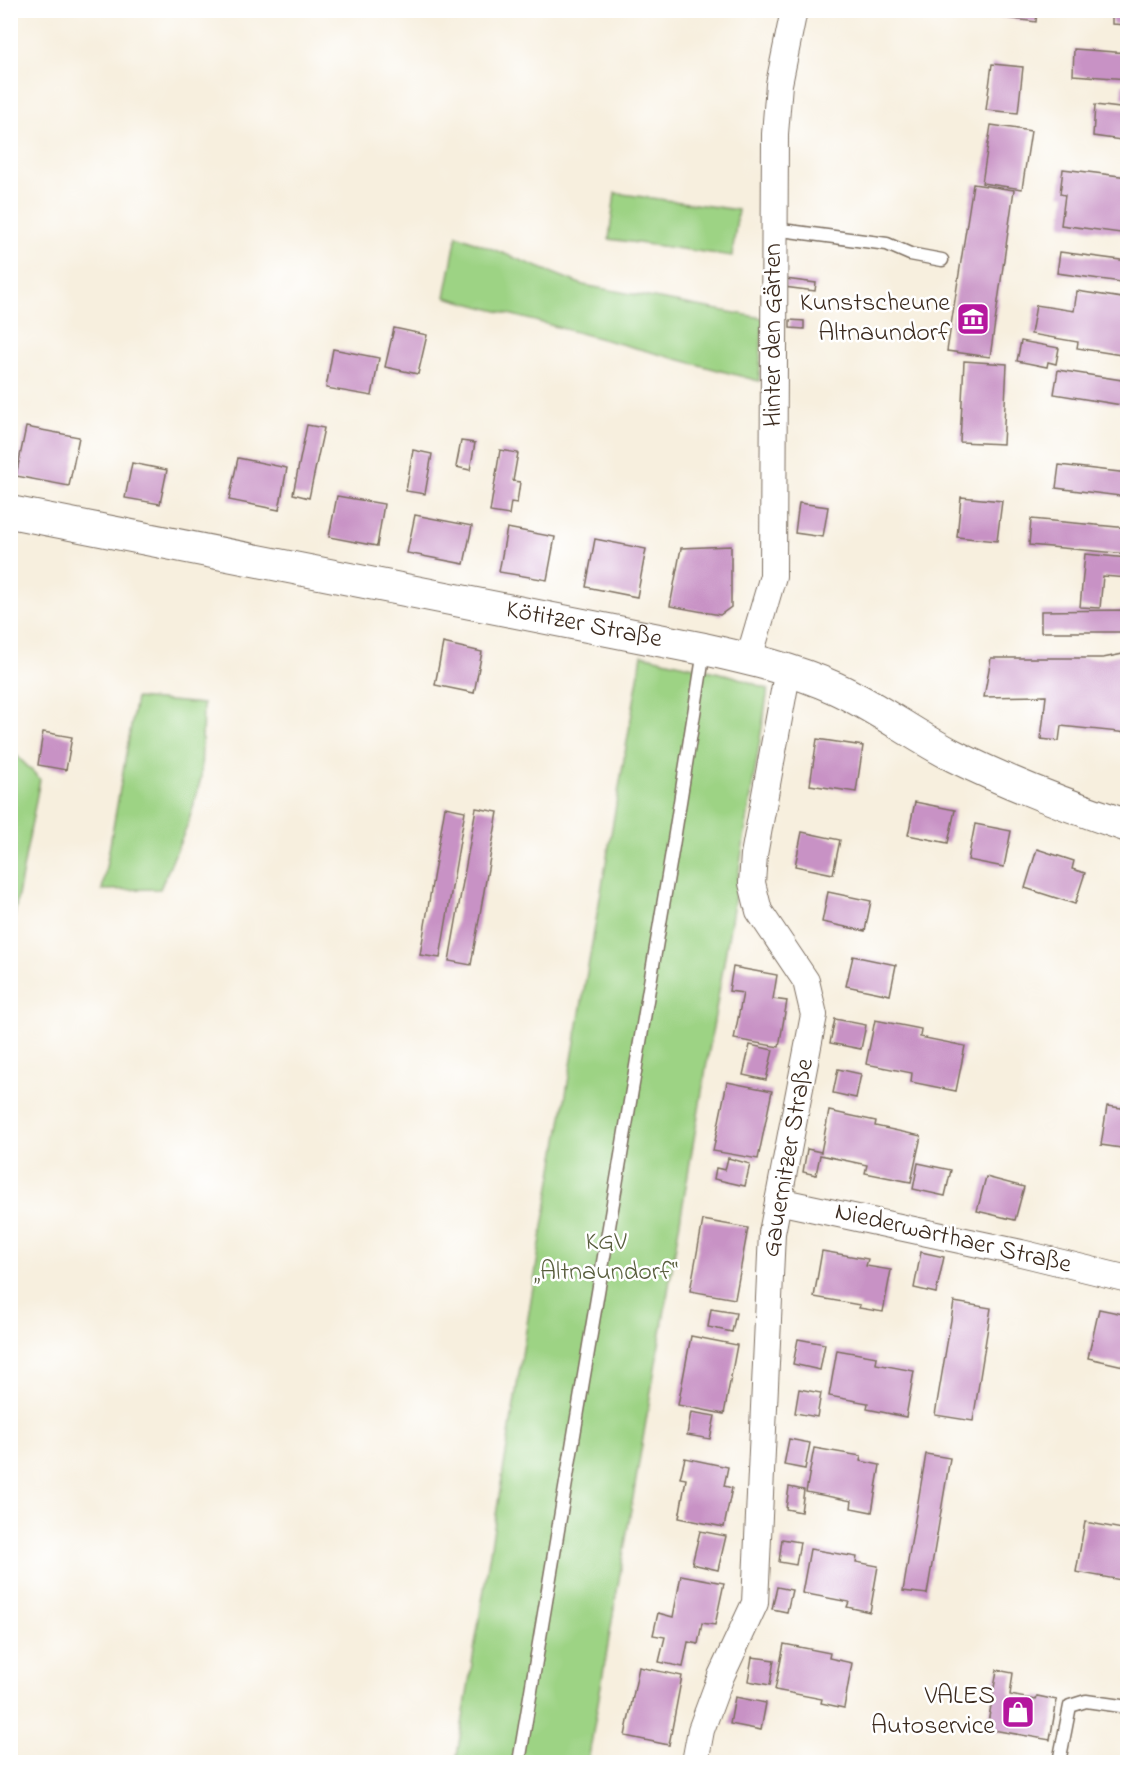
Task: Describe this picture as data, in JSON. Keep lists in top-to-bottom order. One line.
{"streets":{"street":["Hinter den Gärten","Kötitzer Straße","Gauernitzer Straße","Niederwarthaer Straße"]},"crossings":[["Hinter den Gärten","Kötitzer Straße"],["Kötitzer Straße","Gauernitzer Straße"],["Gauernitzer Straße","Niederwarthaer Straße"]],"parks":["KGV „Altnaundorf“"],"places":{"museum":["Kunstscheune Altnaundorf"],"shop":["VALES Autoservice"]}}
